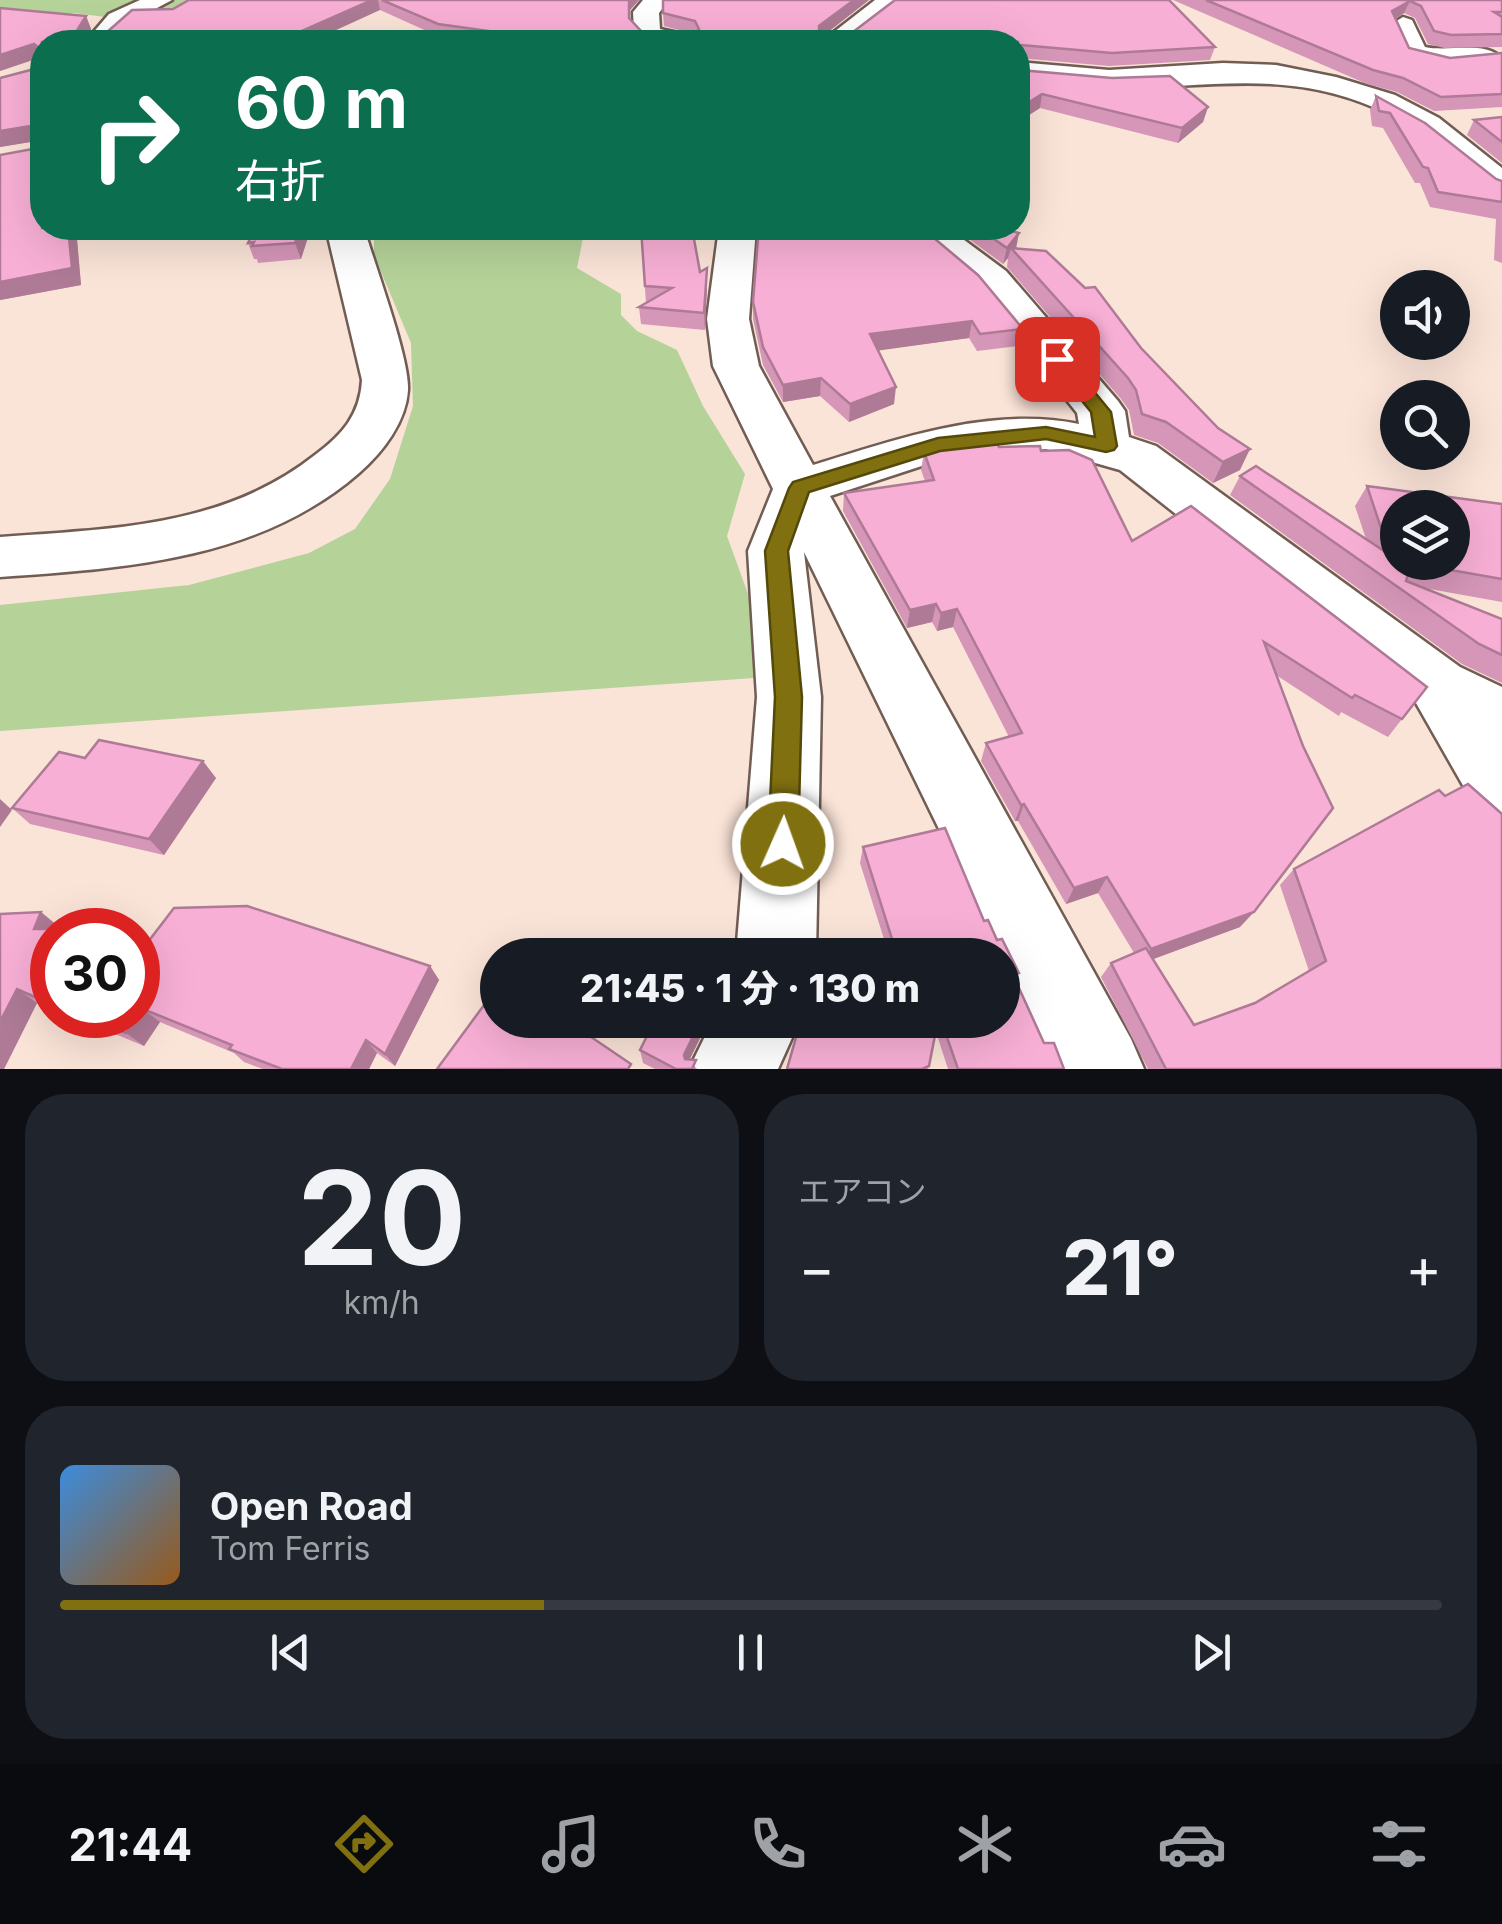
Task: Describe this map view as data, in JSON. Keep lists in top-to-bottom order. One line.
{"page":{"turn":["60 m","右折"],"limit":"30","trip":"21:45 · 1 分 · 130 m","tile":[["20","km/h"],"エアコン"],"heat":["−","21°","+"],"song":["Open Road","Tom Ferris"],"tabs":"21:44"}}
